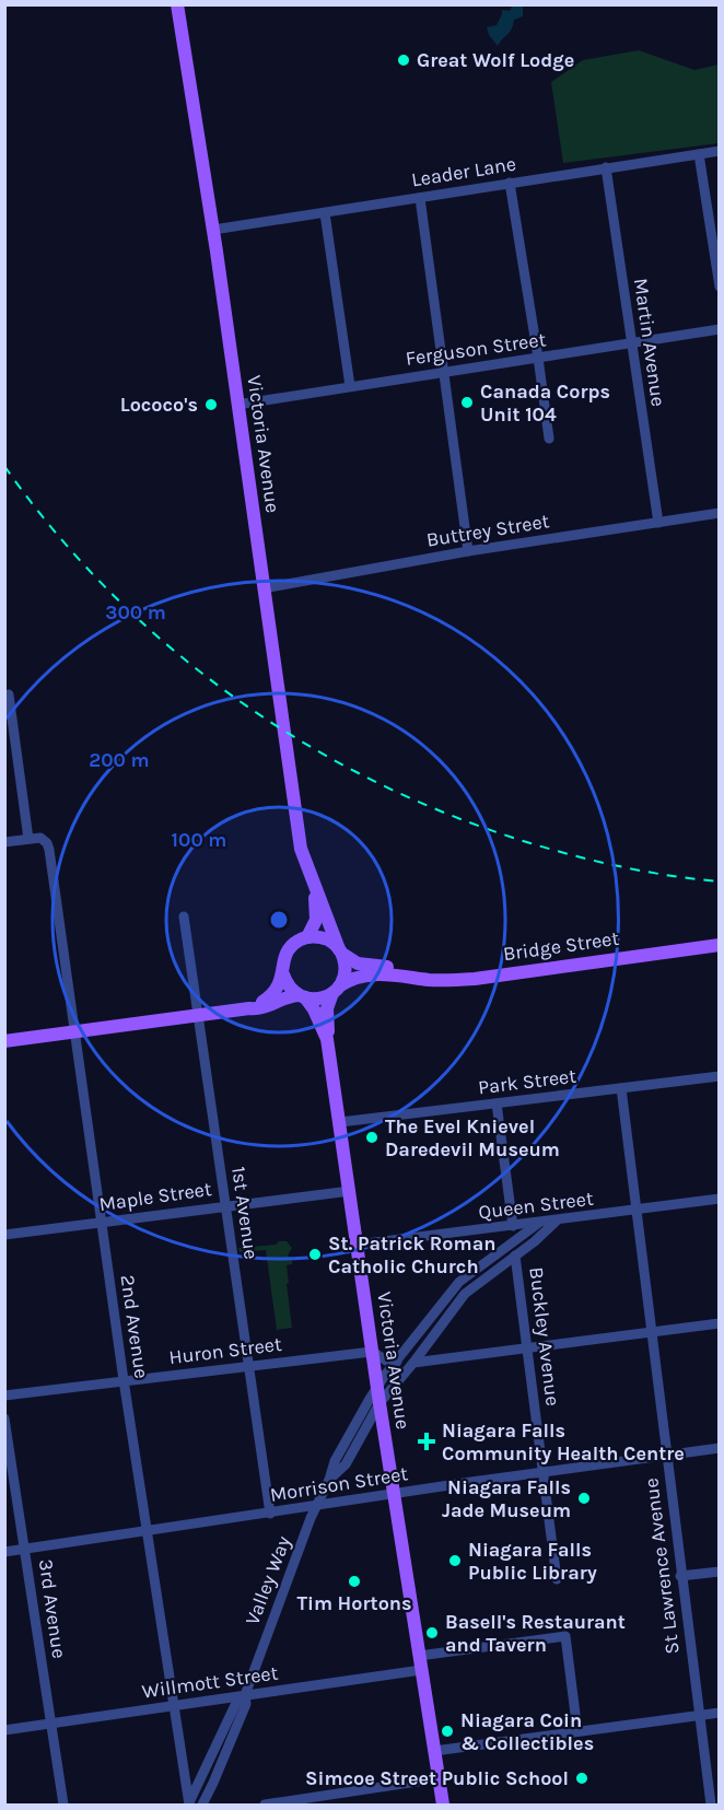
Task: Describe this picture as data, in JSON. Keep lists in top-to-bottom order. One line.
{"streets":{"main road":["Victoria Avenue","Bridge Street"],"street":["Leader Lane","Martin Avenue","Ferguson Street","Buttrey Street","Park Street","Maple Street","Queen Street","1st Avenue","2nd Avenue","Buckley Avenue","Huron Street","Morrison Street","St Lawrence Avenue","Valley Way","3rd Avenue","Willmott Street"]},"crossings":[["Leader Lane","Martin Avenue"],["Leader Lane","Victoria Avenue"],["Martin Avenue","Ferguson Street"],["Martin Avenue","Buttrey Street"],["Ferguson Street","Victoria Avenue"],["Victoria Avenue","Buttrey Street"],["Victoria Avenue","Bridge Street"],["Victoria Avenue","Park Street"],["Victoria Avenue","Maple Street"],["Victoria Avenue","Queen Street"],["Victoria Avenue","Huron Street"],["Victoria Avenue","Morrison Street"],["Victoria Avenue","Valley Way"],["Victoria Avenue","Willmott Street"],["Park Street","St Lawrence Avenue"],["Maple Street","1st Avenue"],["Maple Street","2nd Avenue"],["Queen Street","St Lawrence Avenue"],["Queen Street","Valley Way"],["1st Avenue","Huron Street"],["1st Avenue","Morrison Street"],["2nd Avenue","Huron Street"],["2nd Avenue","Morrison Street"],["2nd Avenue","Valley Way"],["2nd Avenue","Willmott Street"],["Buckley Avenue","Morrison Street"],["Buckley Avenue","Valley Way"],["Morrison Street","St Lawrence Avenue"],["Morrison Street","Valley Way"],["Morrison Street","3rd Avenue"],["Valley Way","Willmott Street"],["3rd Avenue","Willmott Street"]],"places":{"other":["Great Wolf Lodge","Canada Corps Unit 104","Lococo's","The Evel Knievel Daredevil Museum","St. Patrick Roman Catholic Church","Niagara Falls Jade Museum","Niagara Falls Public Library","Tim Hortons","Basell's Restaurant and Tavern","Niagara Coin & Collectibles","Simcoe Street Public School"],"health":["Niagara Falls Community Health Centre"]},"rings":["300 m","200 m","100 m"]}
